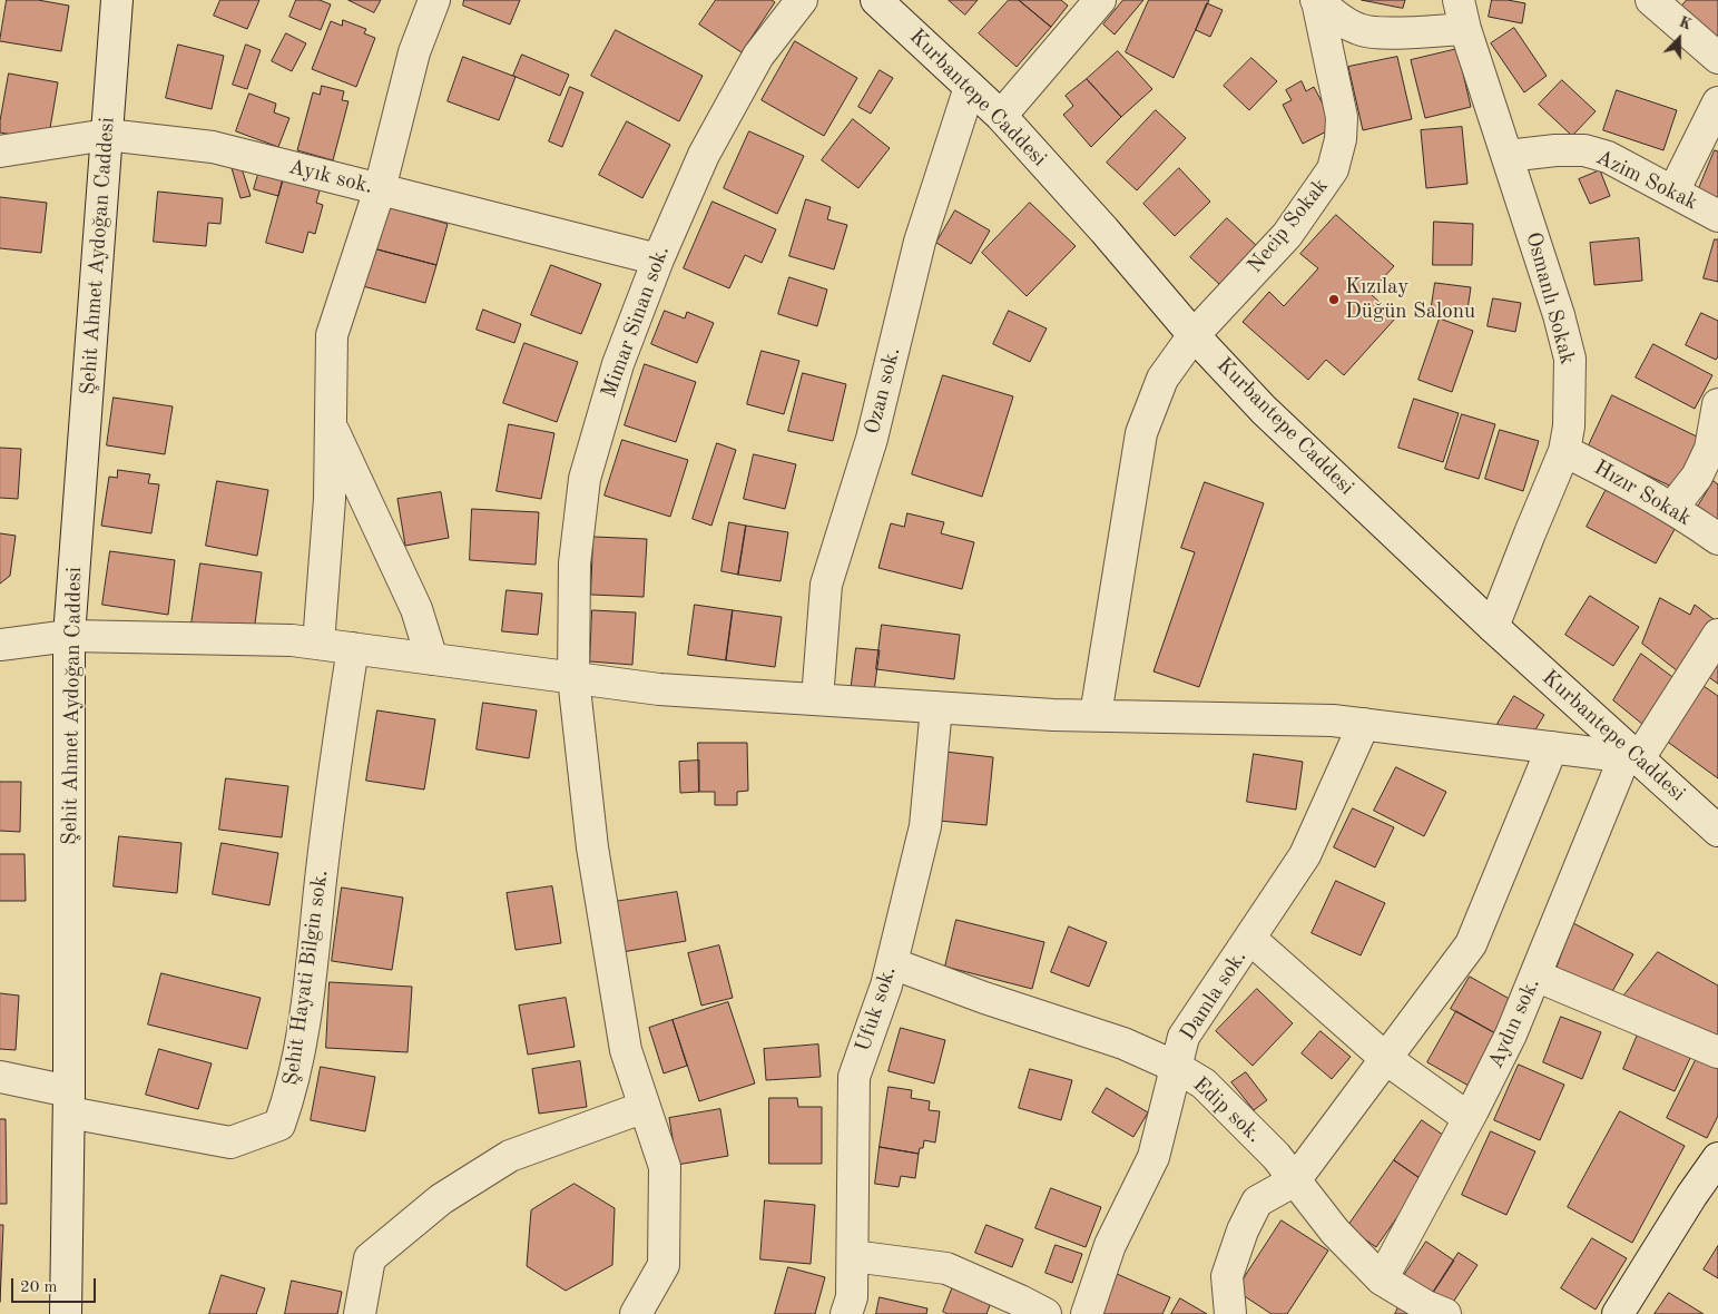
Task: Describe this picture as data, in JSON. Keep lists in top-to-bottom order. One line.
{"streets":{"street":["Kurbantepe Caddesi","Ayık sok.","Azim Sokak","Necip Sokak","Şehit Ahmet Aydoğan Caddesi","Osmanlı Sokak","Mimar Sinan sok.","Ozan sok.","Hızır Sokak","Şehit Hayati Bilgin sok.","Damla sok.","Ufuk sok.","Aydın sok.","Edip sok."]},"crossings":[["Kurbantepe Caddesi","Necip Sokak"],["Kurbantepe Caddesi","Osmanlı Sokak"],["Kurbantepe Caddesi","Ozan sok."],["Kurbantepe Caddesi","Aydın sok."],["Ayık sok.","Şehit Ahmet Aydoğan Caddesi"],["Ayık sok.","Mimar Sinan sok."],["Azim Sokak","Osmanlı Sokak"],["Şehit Ahmet Aydoğan Caddesi","Şehit Hayati Bilgin sok."],["Osmanlı Sokak","Hızır Sokak"],["Damla sok.","Edip sok."],["Ufuk sok.","Edip sok."],["Aydın sok.","Edip sok."]],"places":["Kızılay Düğün Salonu"],"scale_bar":"20 m","north":"top"}
